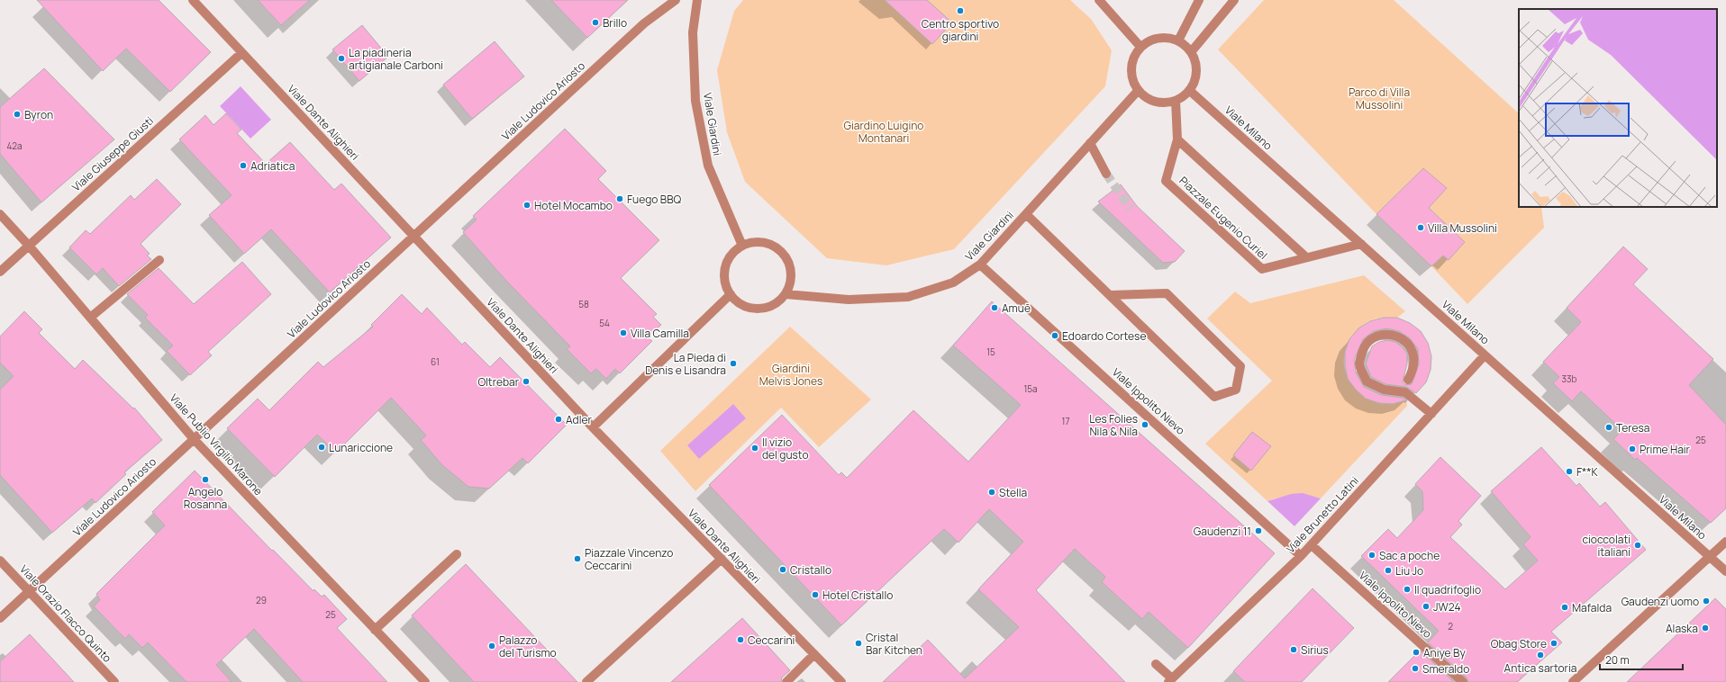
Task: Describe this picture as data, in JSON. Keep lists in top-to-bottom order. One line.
{"streets":{"street":["Viale Ludovico Ariosto","Viale Dante Alighieri","Viale Giardini","Viale Milano","Viale Giuseppe Giusti","Piazzale Eugenio Curiel","Viale Ippolito Nievo","Viale Publio Virgilio Marone","Viale Brunetto Latini","Viale Orazio Flacco Quinto"]},"crossings":[["Viale Ludovico Ariosto","Viale Dante Alighieri"],["Viale Ludovico Ariosto","Viale Publio Virgilio Marone"],["Viale Ludovico Ariosto","Viale Orazio Flacco Quinto"],["Viale Dante Alighieri","Viale Giuseppe Giusti"],["Viale Giardini","Viale Milano"],["Viale Giardini","Piazzale Eugenio Curiel"],["Viale Giardini","Viale Ippolito Nievo"],["Viale Milano","Piazzale Eugenio Curiel"],["Viale Milano","Viale Brunetto Latini"],["Viale Giuseppe Giusti","Viale Publio Virgilio Marone"],["Viale Ippolito Nievo","Viale Brunetto Latini"]],"parks":["Parco di Villa Mussolini","Giardino Luigino Montanari","Giardini Melvis Jones"],"places":["Centro sportivo giardini","Brillo","La piadineria artigianale Carboni","Byron","Adriatica","Fuego BBQ","Hotel Mocambo","Villa Mussolini","Amuē","Villa Camilla","Edoardo Cortese","La Pieda di Denis e Lisandra","Oltrebar","Adler","Les Folies Nila & Nila","Teresa","Lunariccione","Il vizio del gusto","Prime Hair","F**K","Angelo Rosanna","Stella","Gaudenzi 11","cioccolati italiani","Sac a poche","Piazzale Vincenzo Ceccarini","Cristallo","Liu Jo","Il quadrifoglio","Hotel Cristallo","Gaudenzi uomo","JW24","Mafalda","Alaska","Ceccarini","Cristal Bar Kitchen","Obag Store","Palazzo del Turismo","Sirius","Aniye By","Antica sartoria","Smeraldo"],"house_numbers":["42a","58","54","15","61","33b","15a","17","25","29","25","2"],"scale_bar":"20 m"}
